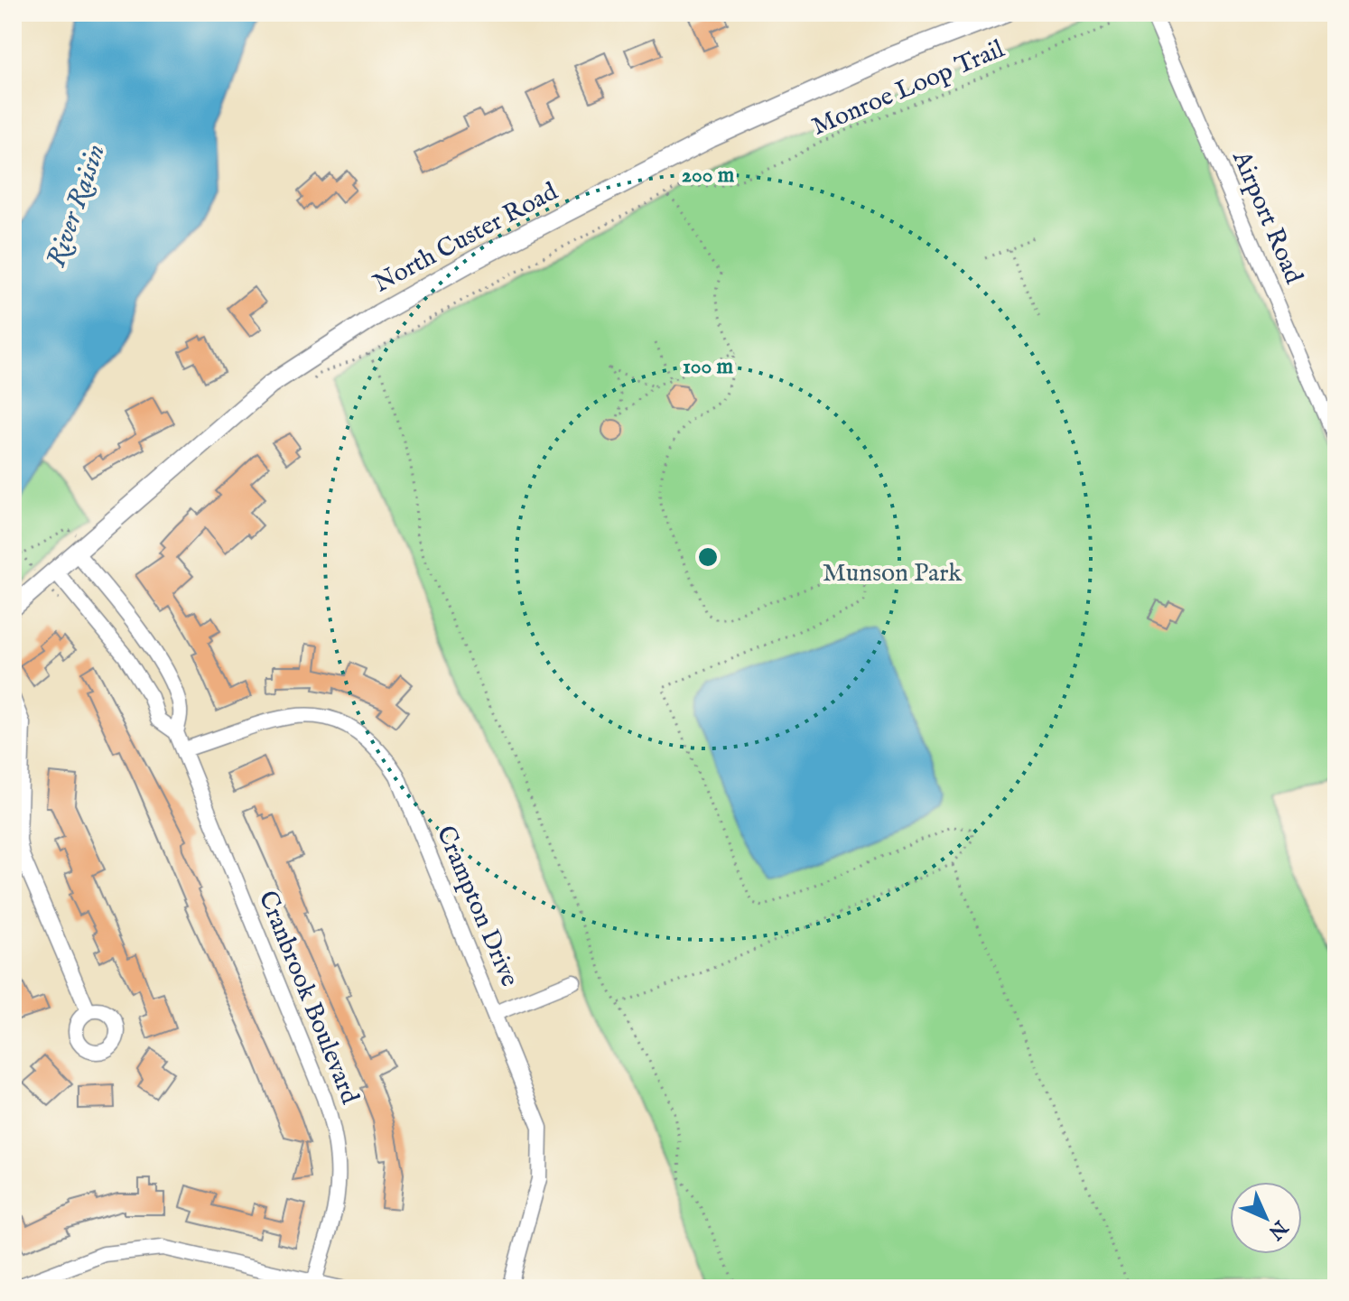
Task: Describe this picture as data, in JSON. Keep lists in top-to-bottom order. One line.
{"streets":{"street":["Airport Road","North Custer Road","Crampton Drive","Cranbrook Boulevard"],"path":["Monroe Loop Trail"]},"crossings":[["North Custer Road","Cranbrook Boulevard"],["Crampton Drive","Cranbrook Boulevard"]],"water":["River Raisin"],"parks":["Munson Park"],"north":"bottom right","rings":["200 m","100 m"]}
